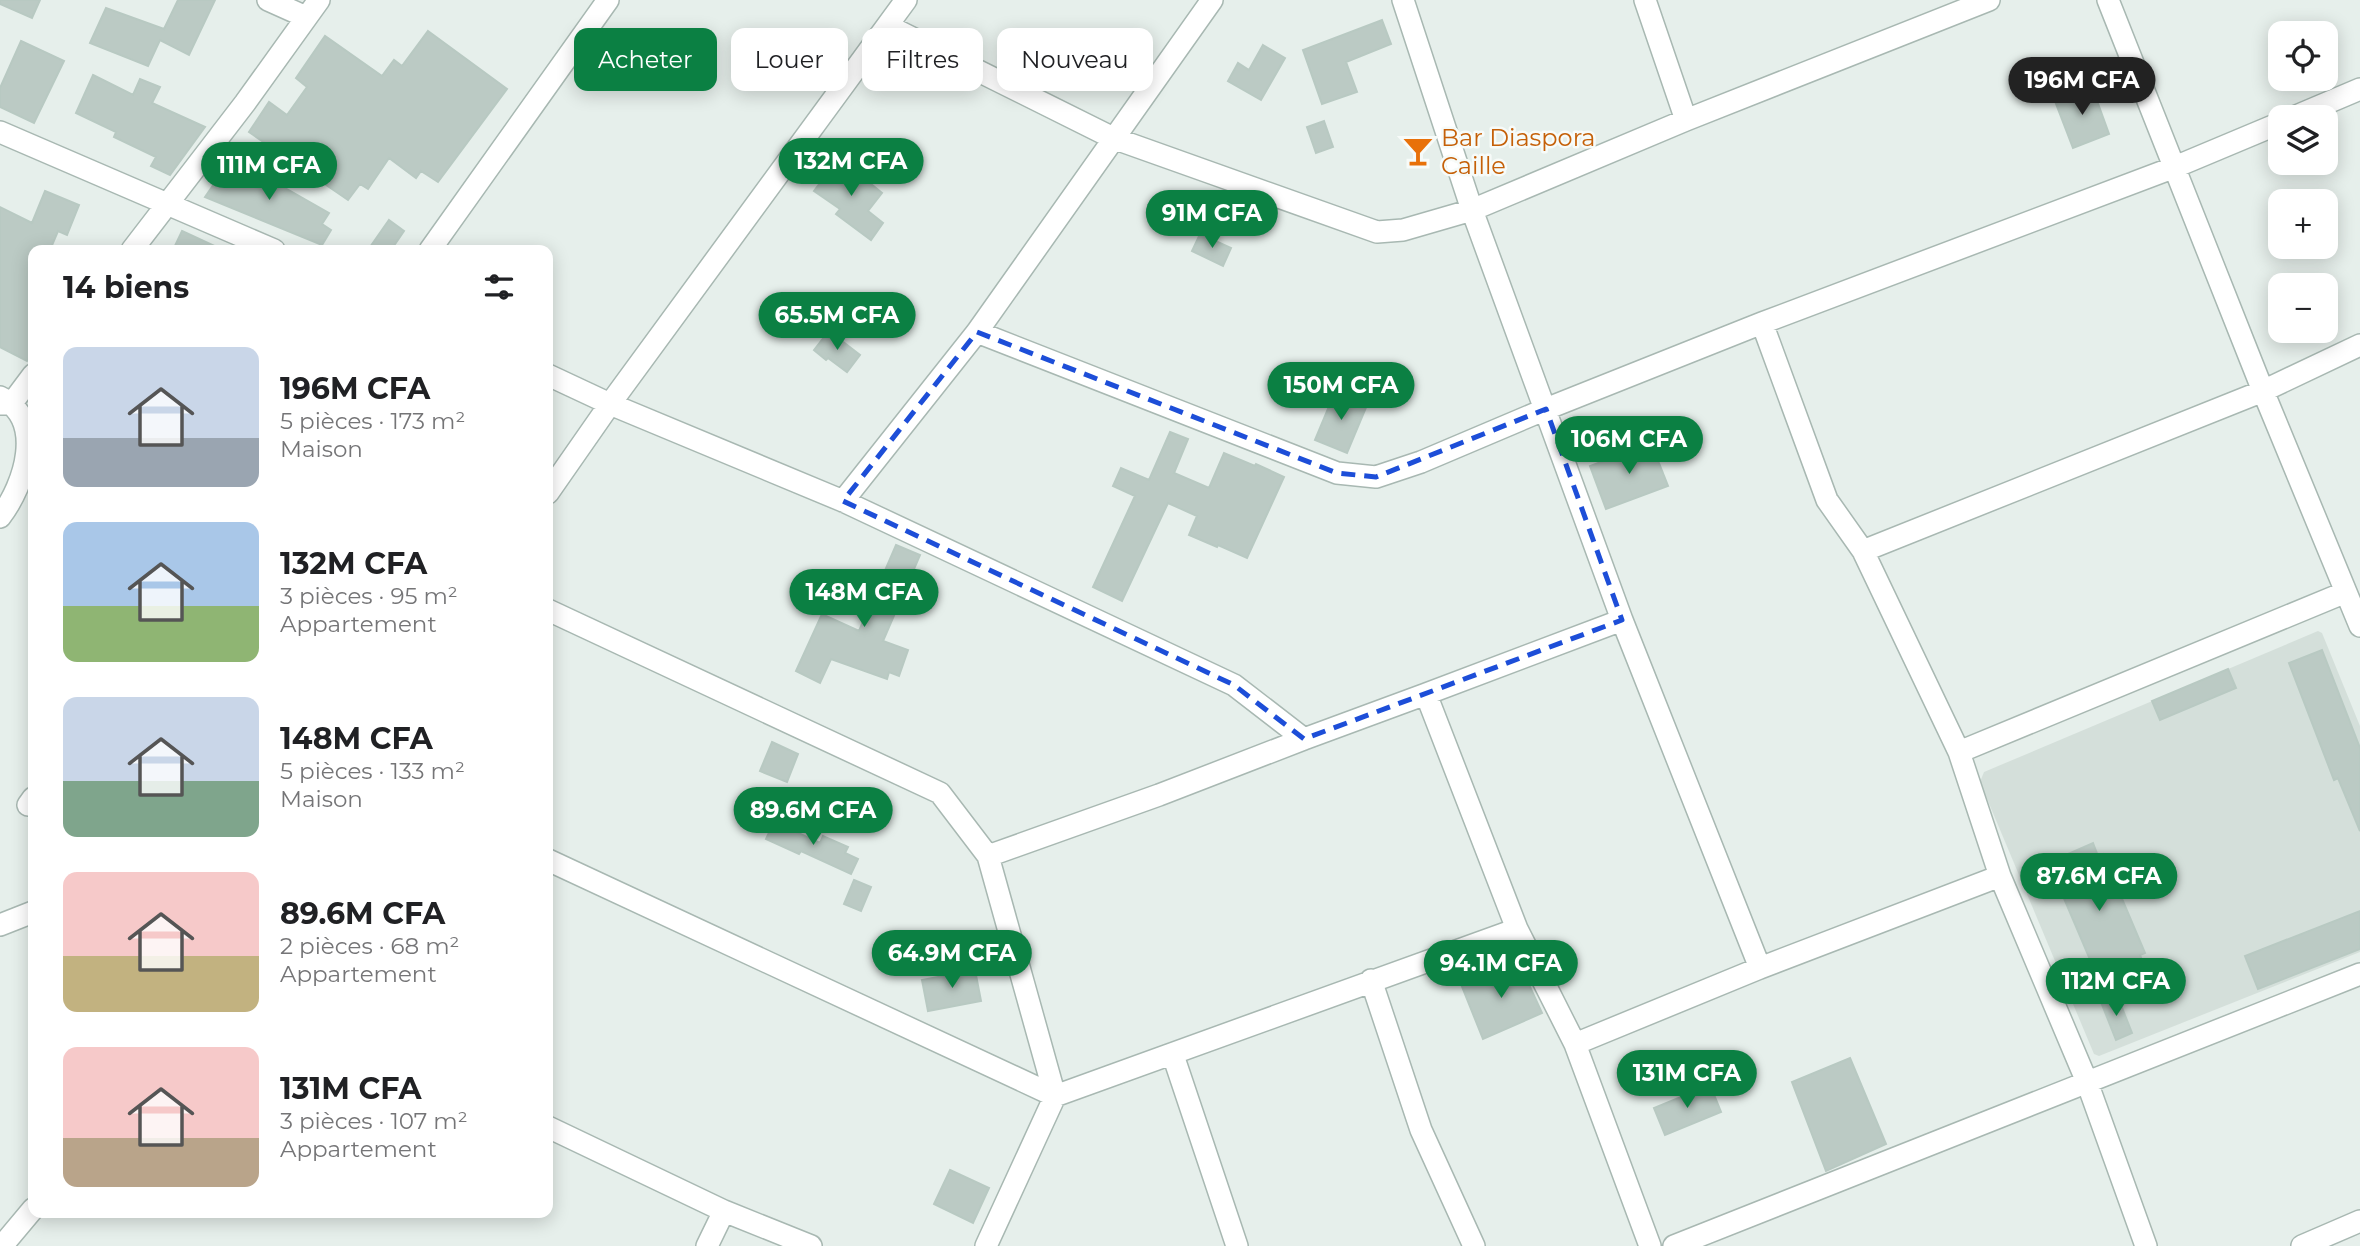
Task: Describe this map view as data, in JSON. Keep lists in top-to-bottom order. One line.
{"places":{"bar":["Bar Diaspora Caille"]},"page":{"map_buttons":["+","−"],"chip":["Acheter","Louer","Filtres","Nouveau"],"price":["196M CFA","132M CFA","111M CFA","91M CFA","65.5M CFA","150M CFA","106M CFA","148M CFA","89.6M CFA","87.6M CFA","64.9M CFA","94.1M CFA","112M CFA","131M CFA"],"heading":"14 biens","list":[{"name":"196M CFA","note":"5 pièces · 173 m² · Maison"},{"name":"132M CFA","note":"3 pièces · 95 m² · Appartement"},{"name":"148M CFA","note":"5 pièces · 133 m² · Maison"},{"name":"89.6M CFA","note":"2 pièces · 68 m² · Appartement"},{"name":"131M CFA","note":"3 pièces · 107 m² · Appartement"}]}}
